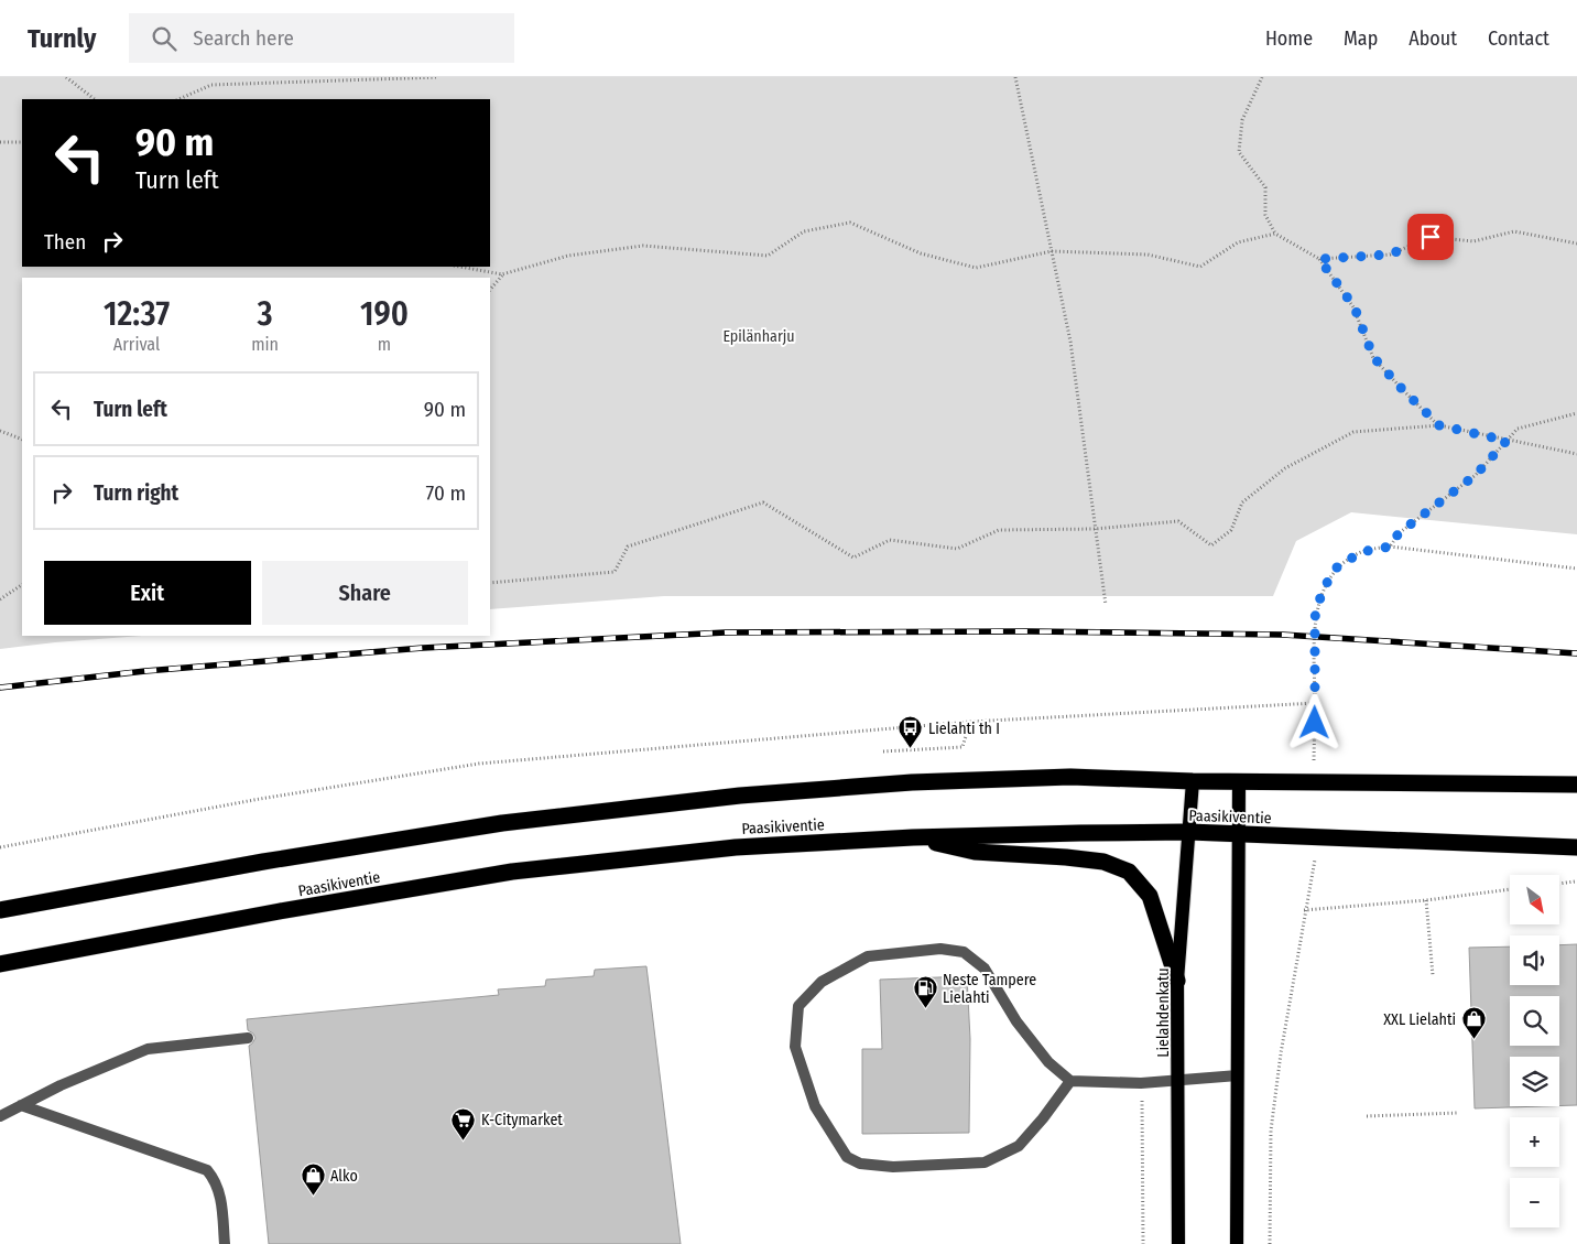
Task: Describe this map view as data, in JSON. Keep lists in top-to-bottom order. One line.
{"streets":{"highway":["Paasikiventie"],"main road":["Lielahdenkatu"]},"crossings":[["Paasikiventie","Lielahdenkatu"]],"parks":["Epilänharju"],"places":{"bus stop":["Lielahti th I"],"fuel station":["Neste Tampere Lielahti"],"shop":["XXL Lielahti","Alko"],"supermarket":["K-Citymarket"]},"north":"bottom right","page":{"header":"Turnly","search":"Search here","nav":["Home","Map","About","Contact"],"turn":["90 m","Turn left"],"then":"Then","eta":["12:37","Arrival","3","min","190","m"],"list":[{"name":"Turn left","value":"90 m"},{"name":"Turn right","value":"70 m"}],"buttons":["Exit","Share"],"map_buttons":["+","−"]}}
